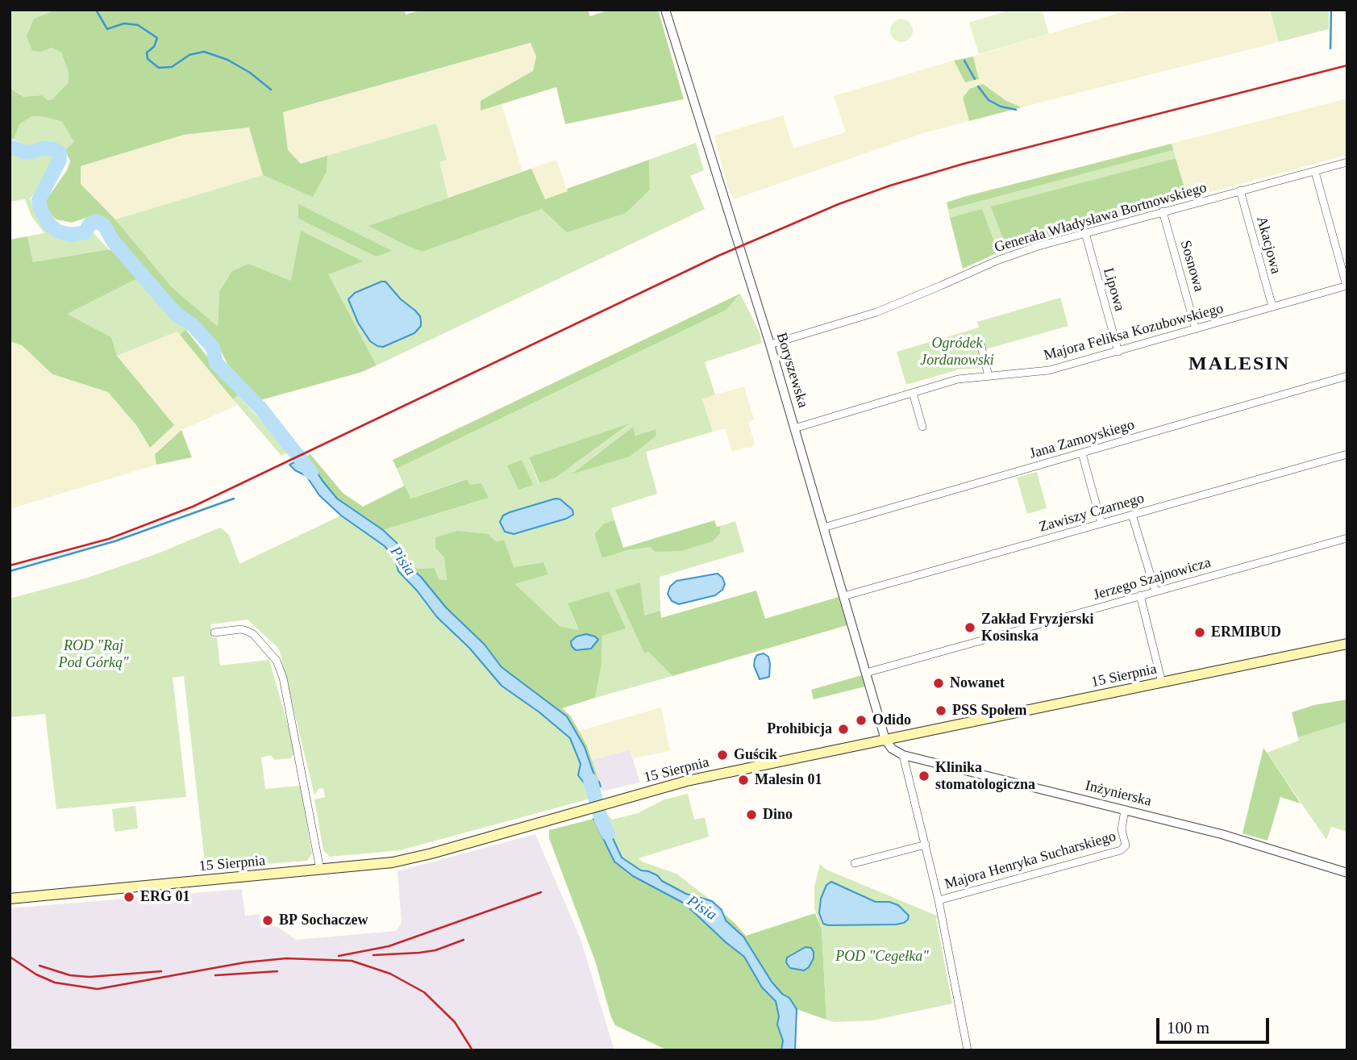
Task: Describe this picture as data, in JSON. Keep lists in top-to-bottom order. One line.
{"streets":{"main road":["15 Sierpnia"],"street":["Generała Władysława Bortnowskiego","Akacjowa","Sosnowa","Lipowa","Majora Feliksa Kozubowskiego","Boryszewska","Jana Zamoyskiego","Zawiszy Czarnego","Jerzego Szajnowicza","Inżynierska","Majora Henryka Sucharskiego"]},"crossings":[["Generała Władysława Bortnowskiego","Akacjowa"],["Generała Władysława Bortnowskiego","Sosnowa"],["Generała Władysława Bortnowskiego","Lipowa"],["Generała Władysława Bortnowskiego","Boryszewska"],["Akacjowa","Majora Feliksa Kozubowskiego"],["Sosnowa","Majora Feliksa Kozubowskiego"],["Lipowa","Majora Feliksa Kozubowskiego"],["Majora Feliksa Kozubowskiego","Boryszewska"],["Boryszewska","Jana Zamoyskiego"],["Boryszewska","Zawiszy Czarnego"],["Boryszewska","Jerzego Szajnowicza"],["Boryszewska","15 Sierpnia"],["Boryszewska","Inżynierska"],["15 Sierpnia","Inżynierska"],["Inżynierska","Majora Henryka Sucharskiego"]],"districts":["MALESIN"],"water":["Pisia"],"parks":["Ogródek Jordanowski","ROD \"Raj Pod Górką\"","POD \"Cegełka\""],"places":["Zakład Fryzjerski Kosinska","ERMIBUD","Nowanet","PSS Społem","Odido","Prohibicja","Guścik","Klinika stomatologiczna","Malesin 01","Dino","ERG 01","BP Sochaczew"],"scale_bar":"100 m"}
